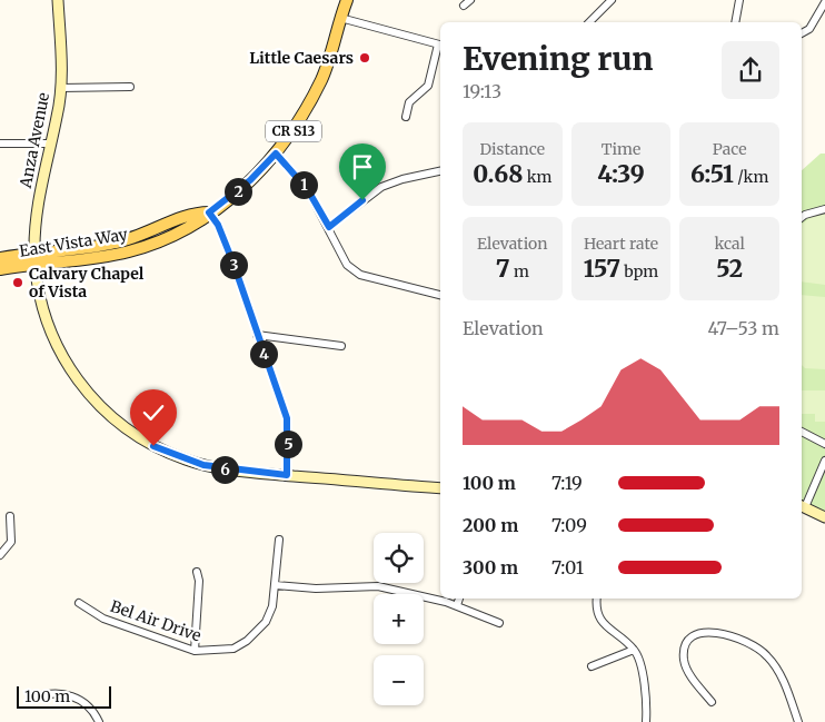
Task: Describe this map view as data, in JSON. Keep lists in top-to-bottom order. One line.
{"streets":{"main road":["CR S13","Anza Avenue","East Vista Way"],"street":["Bel Air Drive"]},"crossings":[["Anza Avenue","East Vista Way"]],"places":["Little Caesars","Calvary Chapel of Vista"],"scale_bar":"100 m","page":{"heading":["Evening run","19:13"],"stats":[["Distance","0.68 km"],["Time","4:39"],["Pace","6:51 /km"],["Elevation","7 m"],["Heart rate","157 bpm"],["kcal","52"]],"pins":["1","2","3","4","5","6"],"chart":["Elevation","47–53 m"],"list":[{"name":"100 m","note":"7:19"},{"name":"200 m","note":"7:09"},{"name":"300 m","note":"7:01"}],"map_buttons":["+","−"],"scale":"100 m"}}
